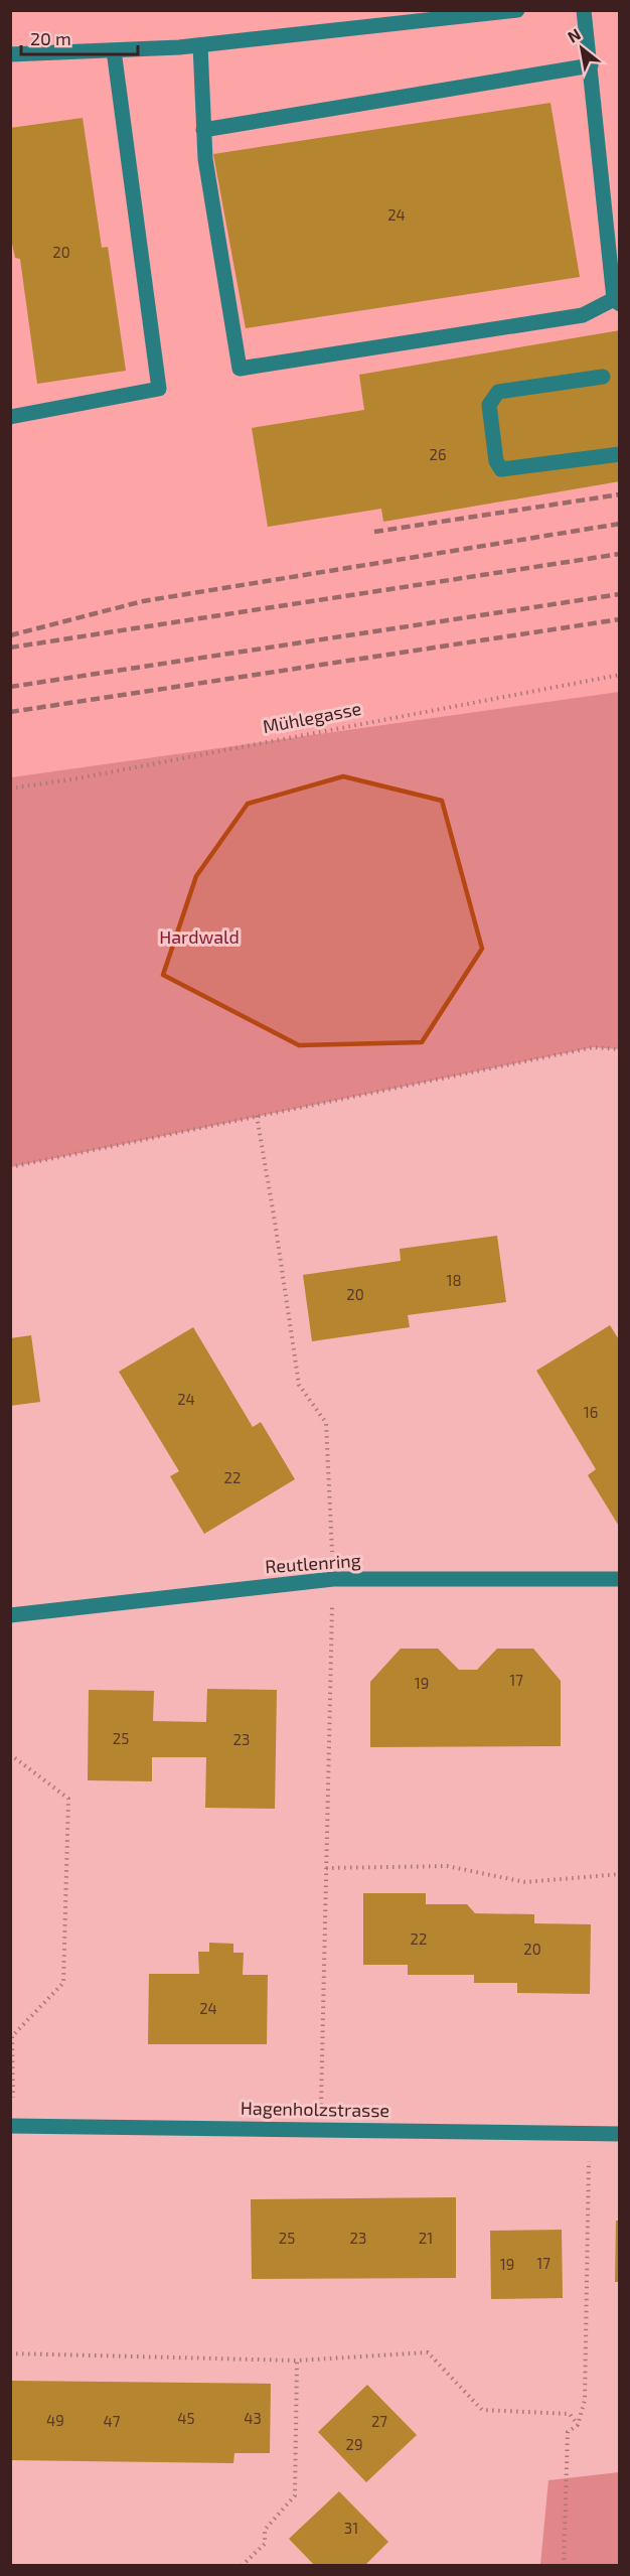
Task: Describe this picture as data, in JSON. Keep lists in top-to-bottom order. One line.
{"streets":{"street":["Reutlenring","Hagenholzstrasse"],"path":["Mühlegasse"]},"parks":["Hardwald"],"house_numbers":["24","20","26","18","20","24","16","22","17","19","25","23","22","20","24","25","23","21","17","19","45","43","49","47","27","29","31"],"scale_bar":"20 m","north":"top left"}
